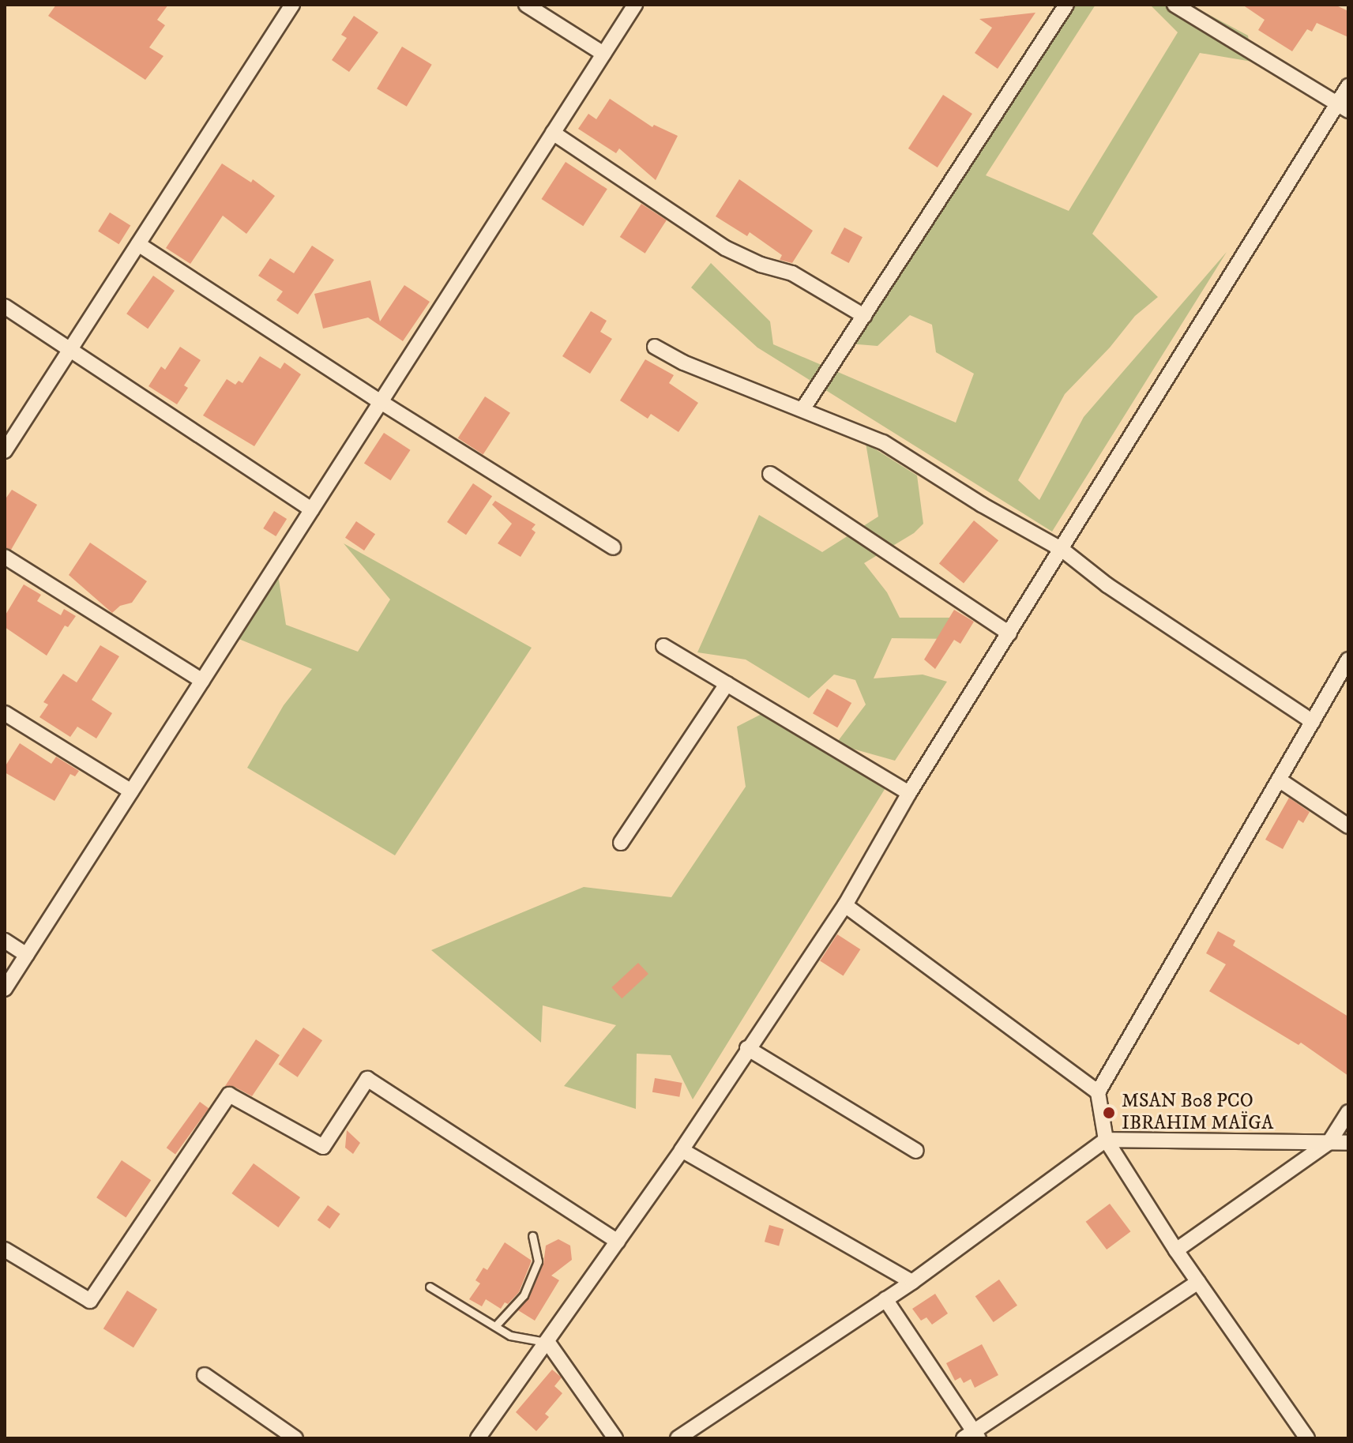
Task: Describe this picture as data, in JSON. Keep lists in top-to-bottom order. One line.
{"places":["MSAN B08 PCO IBRAHIM MAÏGA"]}
